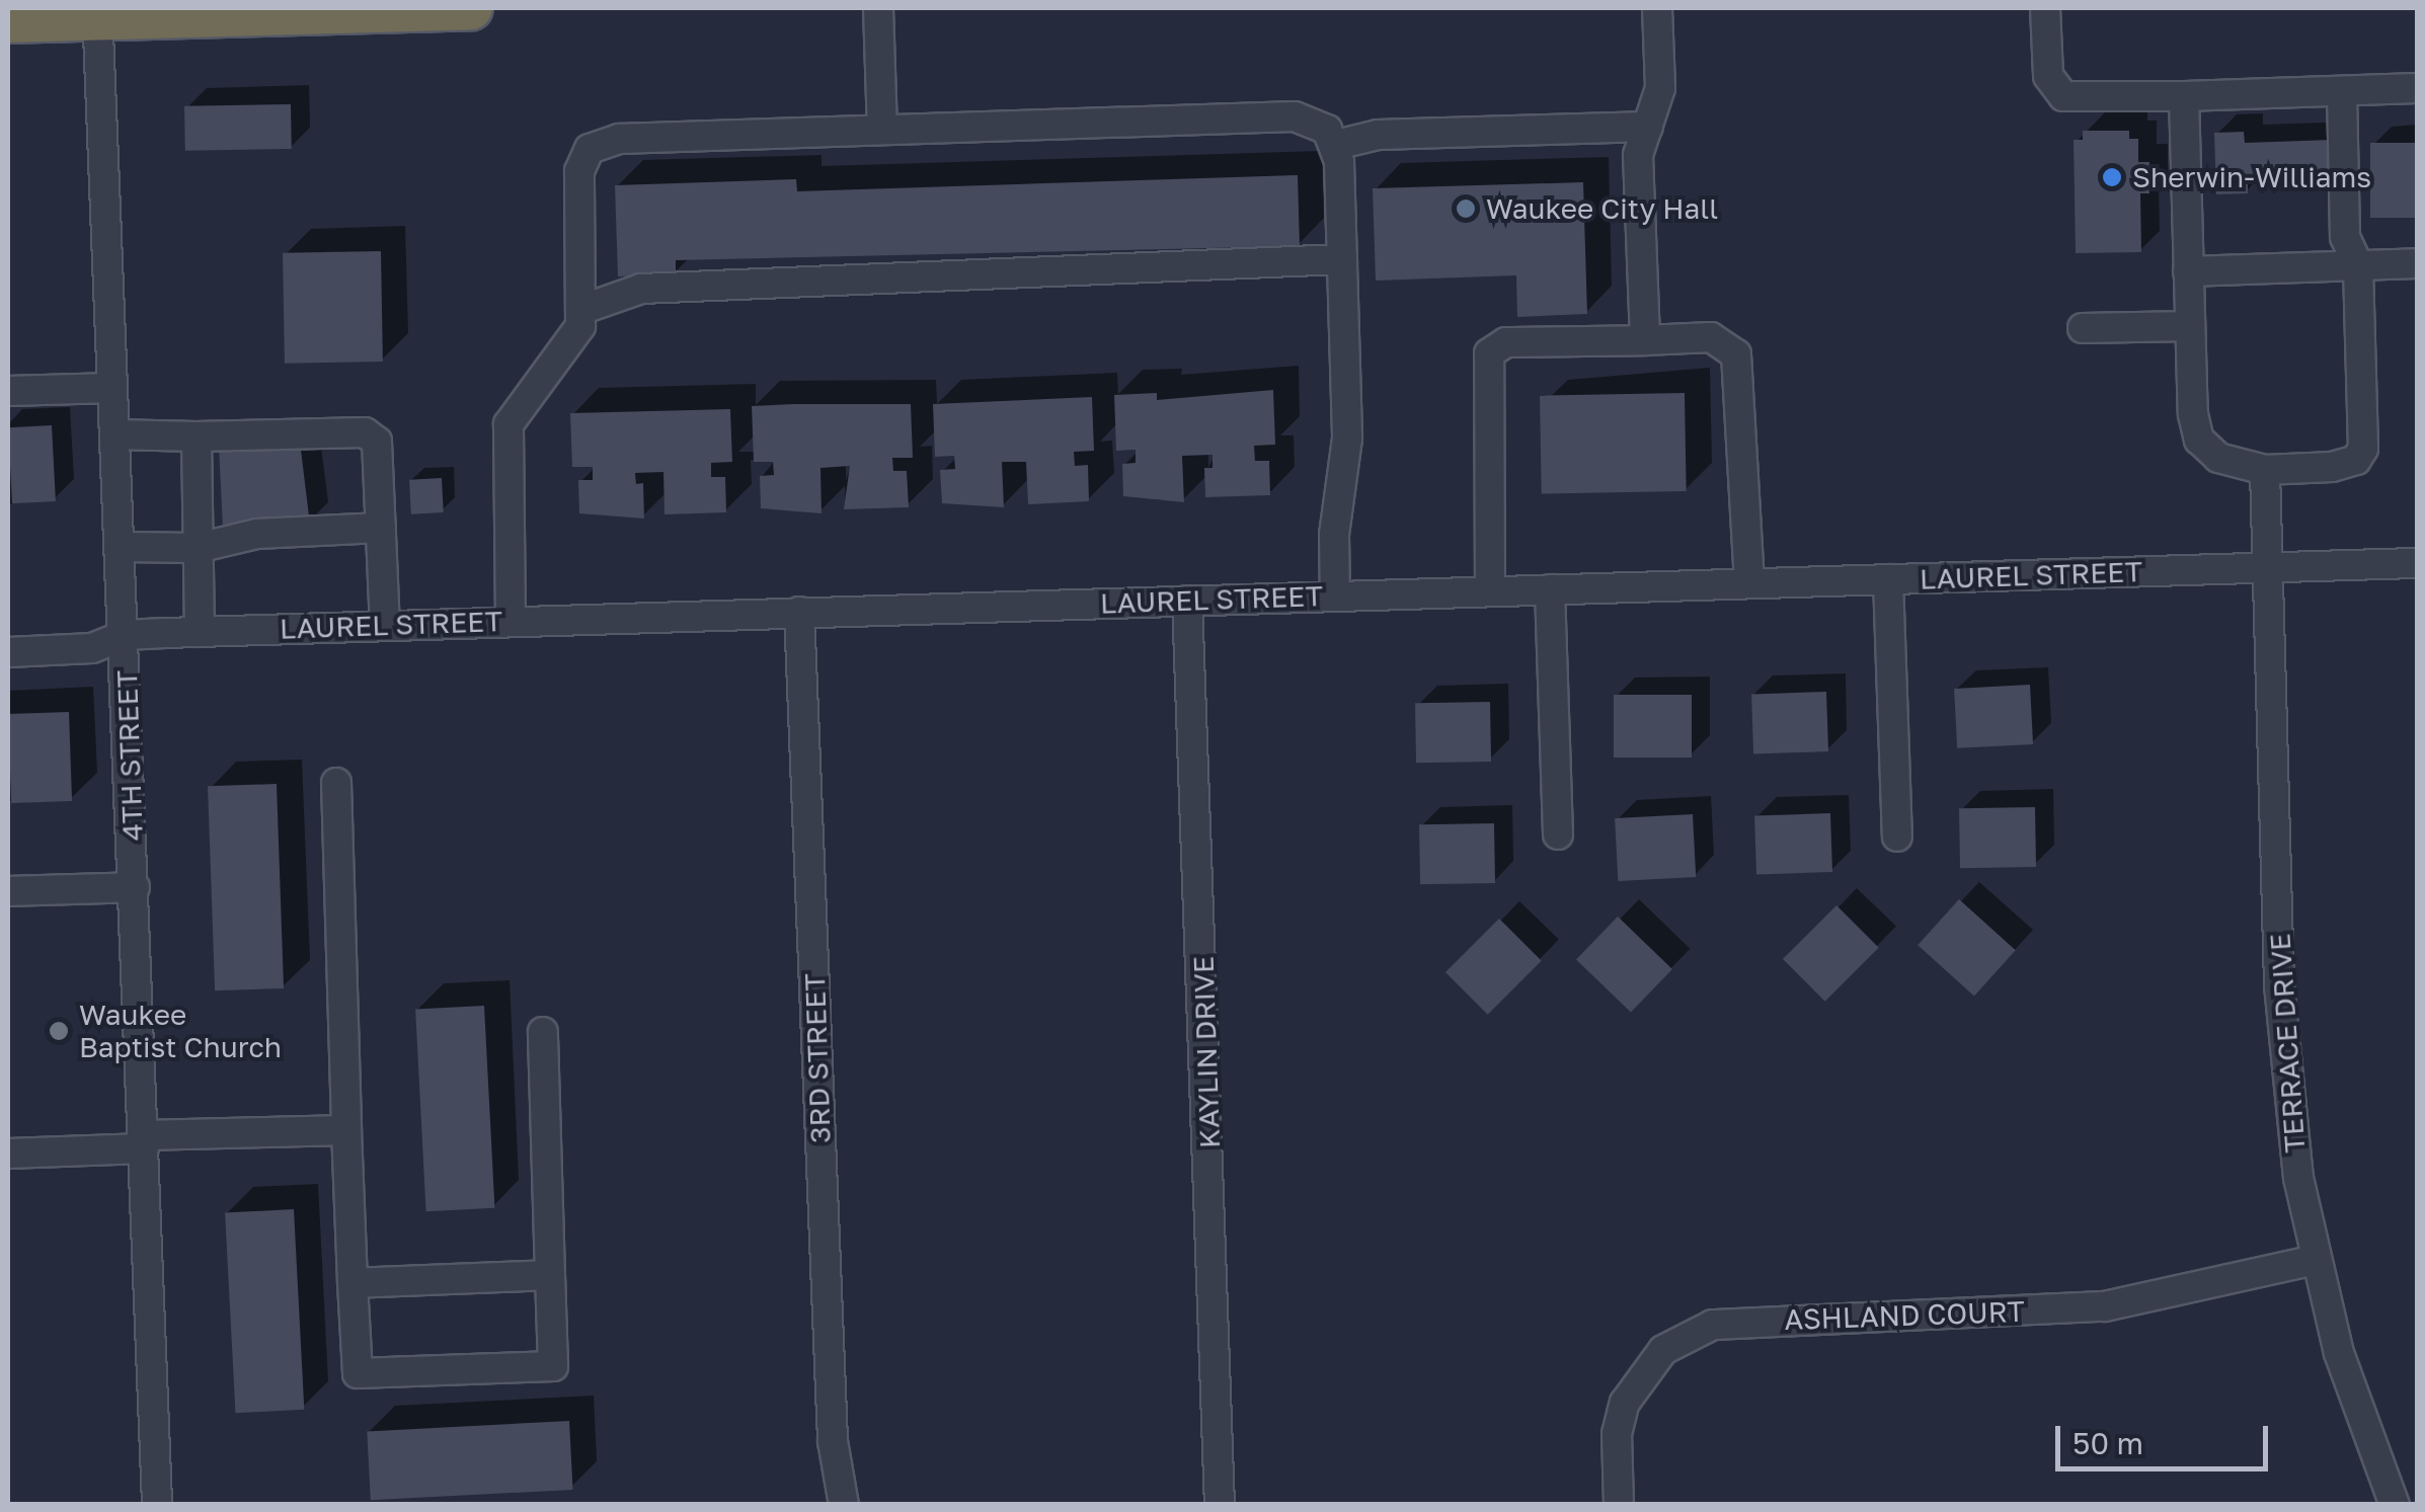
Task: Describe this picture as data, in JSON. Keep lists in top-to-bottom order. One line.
{"streets":{"street":["LAUREL STREET","4TH STREET","TERRACE DRIVE","KAYLIN DRIVE","3RD STREET","ASHLAND COURT"]},"crossings":[["LAUREL STREET","4TH STREET"],["LAUREL STREET","TERRACE DRIVE"],["LAUREL STREET","KAYLIN DRIVE"],["LAUREL STREET","3RD STREET"],["TERRACE DRIVE","ASHLAND COURT"]],"places":["Sherwin-Williams","Waukee City Hall","Waukee Baptist Church"],"scale_bar":"50 m"}
